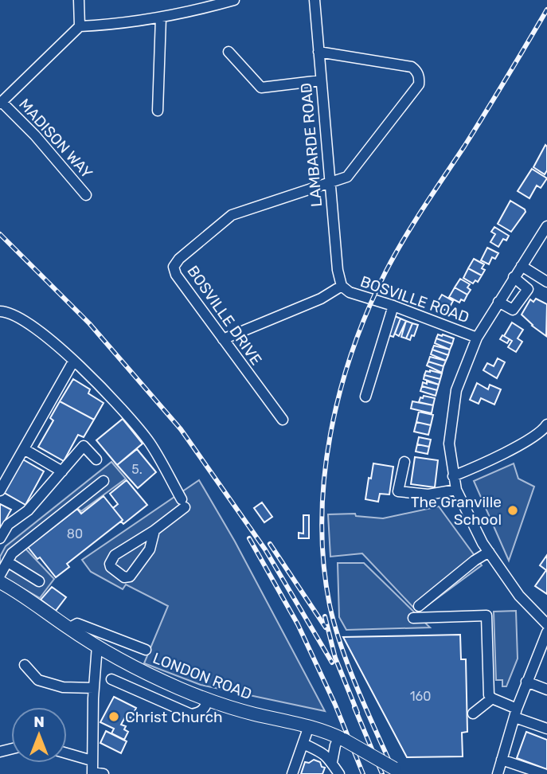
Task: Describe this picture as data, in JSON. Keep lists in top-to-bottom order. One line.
{"streets":{"main road":["LONDON ROAD"],"street":["MADISON WAY","LAMBARDE ROAD","BOSVILLE ROAD","BOSVILLE DRIVE"]},"crossings":[["LAMBARDE ROAD","BOSVILLE ROAD"],["LAMBARDE ROAD","BOSVILLE DRIVE"],["BOSVILLE ROAD","BOSVILLE DRIVE"]],"places":["The Granville School","Christ Church"],"house_numbers":["5.","80","160"],"north":"top"}
